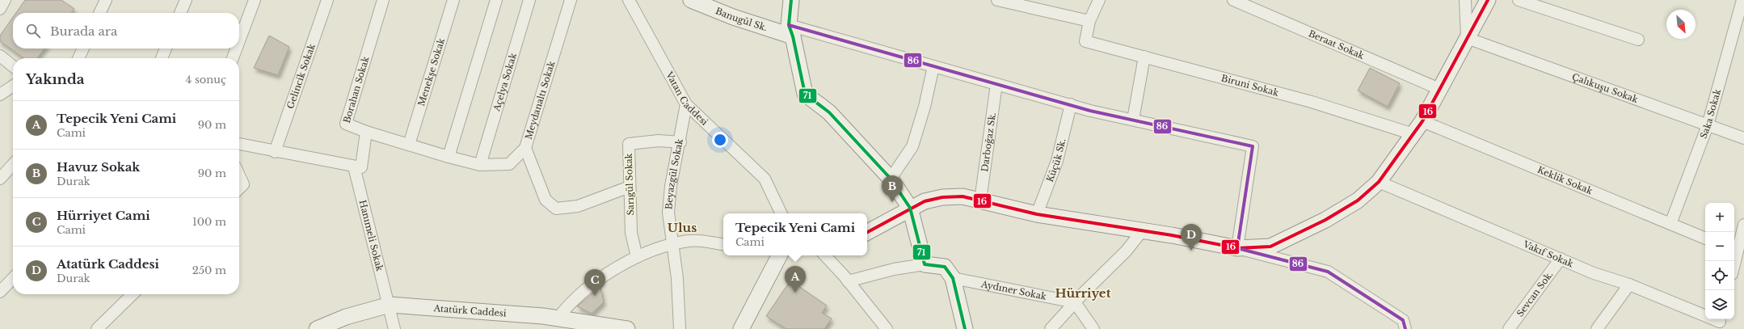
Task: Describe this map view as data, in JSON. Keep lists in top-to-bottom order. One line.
{"streets":{"main road":["Banugül Sk.","Atatürk Caddesi"],"street":["Beraat Sokak","Menekşe Sokak","Gelincik Sokak","Açelya Sokak","Biruni Sokak","Çalıkuşu Sokak","Borahan Sokak","Vatan Caddesi","Meydanaltı Sokak","Saka Sokak","Darboğaz Sk.","Küçük Sk.","Beyazgül Sokak","Keklik Sokak","Sarıgül Sokak","Hanımeli Sokak","Vakıf Sokak","Aydıner Sokak","Sevcan Sok."]},"crossings":[["Menekşe Sokak","Meydanaltı Sokak"],["Açelya Sokak","Meydanaltı Sokak"],["Biruni Sokak","Keklik Sokak"],["Çalıkuşu Sokak","Saka Sokak"],["Borahan Sokak","Meydanaltı Sokak"],["Vatan Caddesi","Beyazgül Sokak"],["Saka Sokak","Keklik Sokak"],["Beyazgül Sokak","Sarıgül Sokak"],["Hanımeli Sokak","Atatürk Caddesi"],["Vakıf Sokak","Sevcan Sok."]],"districts":["Ulus","Hürriyet"],"lines":["transit line 16","transit line 71","transit line 86"],"north":"bottom right","page":{"search":"Burada ara","heading":["Yakında","4 sonuç"],"list":[{"mark":"A","name":"Tepecik Yeni Cami","note":"Cami","value":"90 m"},{"mark":"B","name":"Havuz Sokak","note":"Durak","value":"90 m"},{"mark":"C","name":"Hürriyet Cami","note":"Cami","value":"100 m"},{"mark":"D","name":"Atatürk Caddesi","note":"Durak","value":"250 m"}],"pins":["B","D","A","C"],"map_buttons":["+","−"],"popup":["Tepecik Yeni Cami","Cami"]}}
